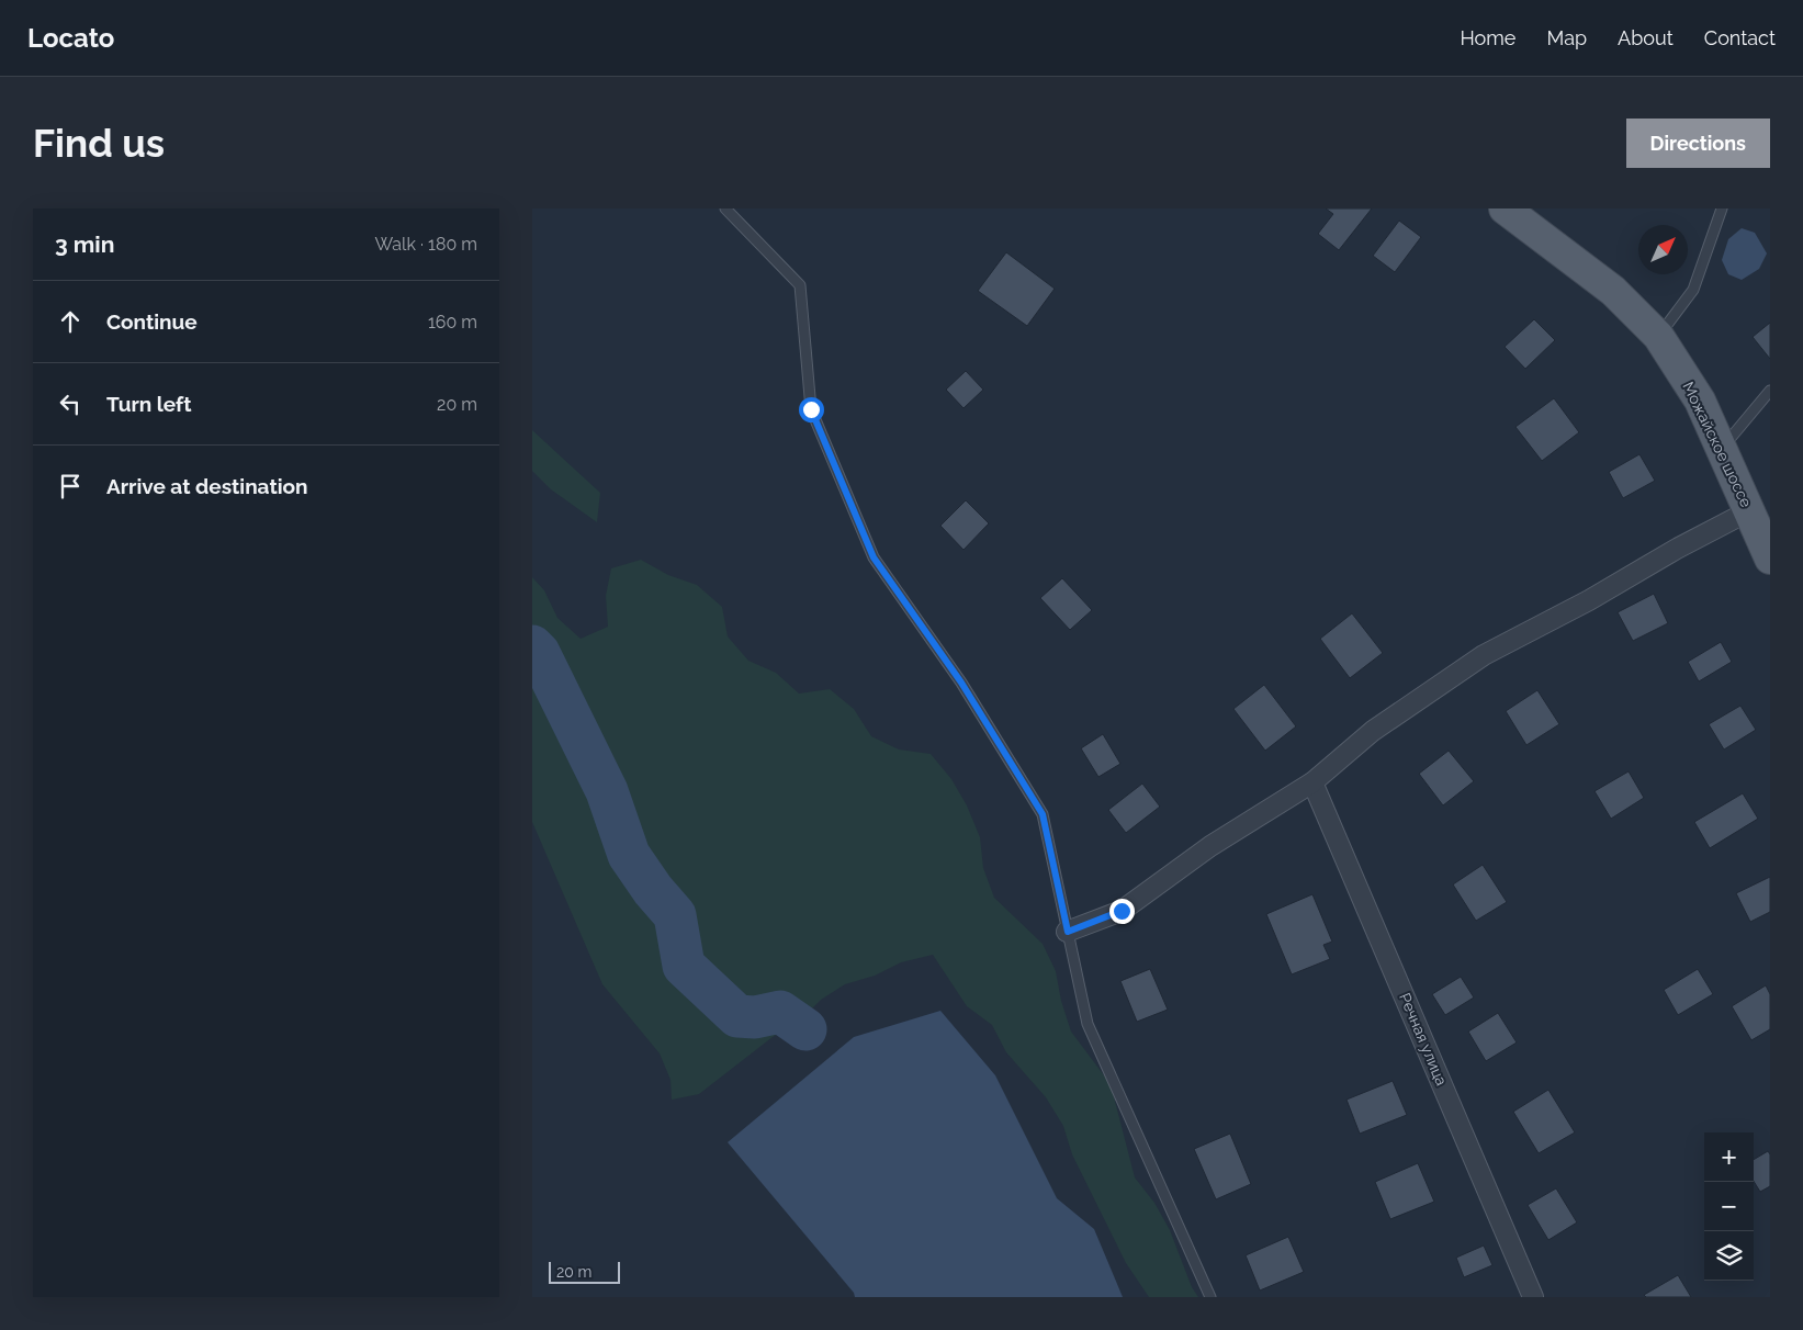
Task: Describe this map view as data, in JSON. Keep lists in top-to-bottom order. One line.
{"streets":{"main road":["Можайское шоссе"],"street":["Речная улица"]},"scale_bar":"20 m","north":"top right","page":{"header":"Locato","nav":["Home","Map","About","Contact"],"buttons":"Directions","title":"Find us","heading":["3 min","Walk · 180 m"],"list":[["Continue","160 m"],["Turn left","20 m"],"Arrive at destination"],"map_buttons":["+","−"],"scale":"20 m"}}
